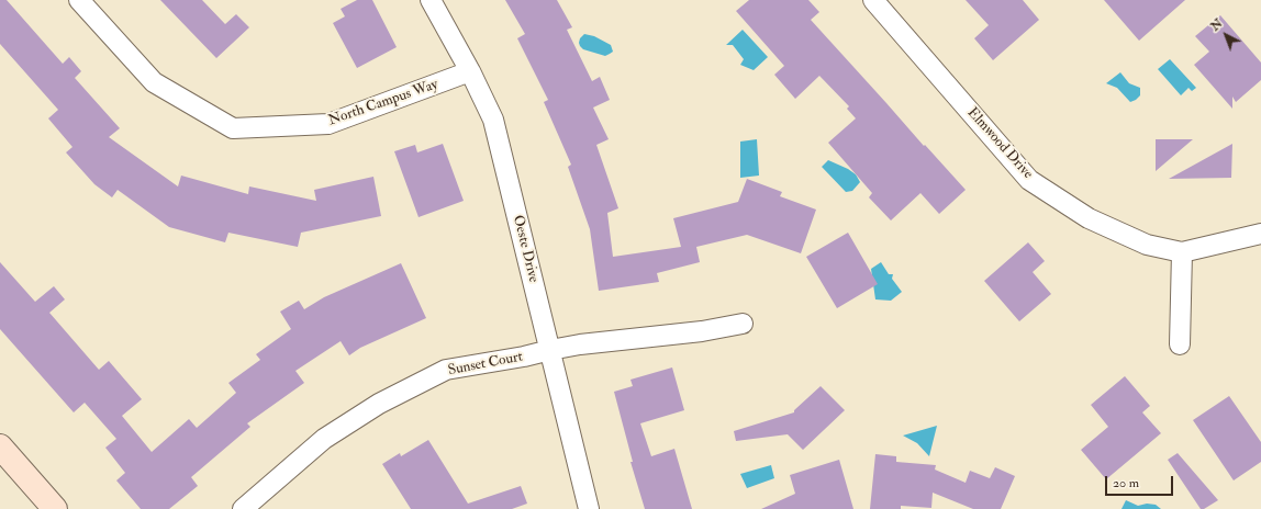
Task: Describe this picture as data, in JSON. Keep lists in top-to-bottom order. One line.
{"streets":{"street":["North Campus Way","Elmwood Drive","Oeste Drive","Sunset Court"]},"crossings":[["North Campus Way","Oeste Drive"],["Oeste Drive","Sunset Court"]],"scale_bar":"20 m","north":"top left"}
